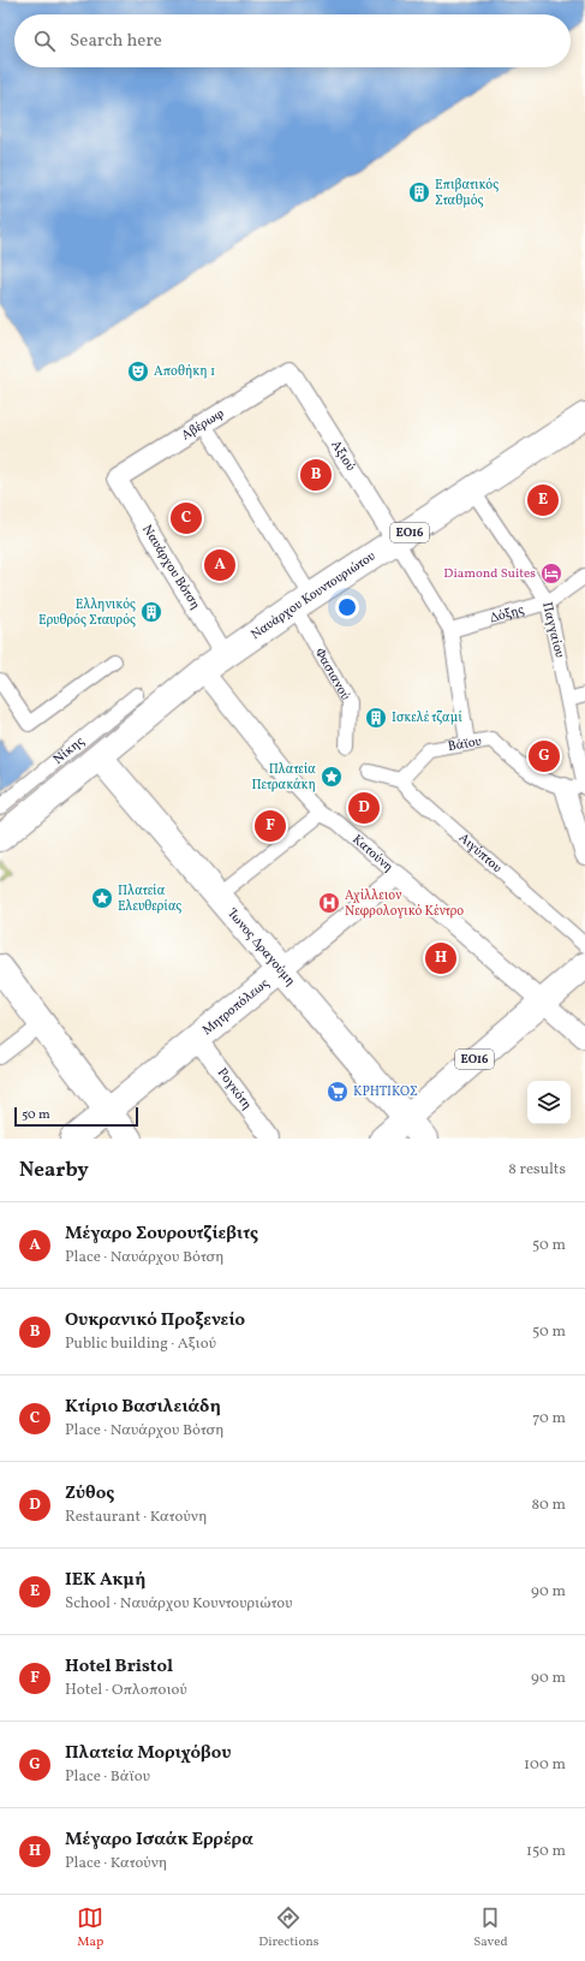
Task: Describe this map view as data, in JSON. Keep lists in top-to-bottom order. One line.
{"streets":{"main road":["ΕΟ16","Ναυάρχου Κουντουριώτου","Νίκης","Ίωνος Δραγούμη","Μητροπόλεως"],"street":["Αβέρωφ","Αξιού","Ναυάρχου Βότση","Δόξης","Παγγαίου","Φασιανού","Βάϊου","Αιγύπτου","Κατούνη","Ρογκότη"]},"crossings":[["Αβέρωφ","Αξιού"],["Αβέρωφ","Ναυάρχου Βότση"],["Αβέρωφ","Φασιανού"],["Αξιού","Ναυάρχου Κουντουριώτου"],["ΕΟ16","Κατούνη"],["ΕΟ16","Ίωνος Δραγούμη"],["Ναυάρχου Βότση","Ναυάρχου Κουντουριώτου"],["Ναυάρχου Κουντουριώτου","Παγγαίου"],["Ναυάρχου Κουντουριώτου","Φασιανού"],["Ναυάρχου Κουντουριώτου","Νίκης"],["Ναυάρχου Κουντουριώτου","Κατούνη"],["Ναυάρχου Κουντουριώτου","Ίωνος Δραγούμη"],["Δόξης","Παγγαίου"],["Παγγαίου","Βάϊου"],["Βάϊου","Αιγύπτου"],["Νίκης","Ίωνος Δραγούμη"],["Κατούνη","Μητροπόλεως"],["Ίωνος Δραγούμη","Μητροπόλεως"],["Μητροπόλεως","Ρογκότη"]],"places":{"building":["Επιβατικός Σταθμός","Ελληνικός Ερυθρός Σταυρός","Ισκελέ τζαμί"],"theatre":["Αποθήκη 1"],"hotel":["Diamond Suites"],"place":["Πλατεία Πετρακάκη","Πλατεία Ελευθερίας"],"hospital":["Αχίλλειον Νεφρολογικό Κέντρο"],"supermarket":["ΚΡΗΤΙΚΟΣ"]},"scale_bar":"50 m","page":{"search":"Search here","pins":["B","E","C","A","G","D","F","H"],"scale":"50 m","heading":["Nearby","8 results"],"list":[{"mark":"A","name":"Μέγαρο Σουρουτζίεβιτς","note":"Place · Ναυάρχου Βότση","value":"50 m"},{"mark":"B","name":"Ουκρανικό Προξενείο","note":"Public building · Αξιού","value":"50 m"},{"mark":"C","name":"Κτίριο Βασιλειάδη","note":"Place · Ναυάρχου Βότση","value":"70 m"},{"mark":"D","name":"Ζύθος","note":"Restaurant · Κατούνη","value":"80 m"},{"mark":"E","name":"ΙΕΚ Ακμή","note":"School · Ναυάρχου Κουντουριώτου","value":"90 m"},{"mark":"F","name":"Hotel Bristol","note":"Hotel · Οπλοποιού","value":"90 m"},{"mark":"G","name":"Πλατεία Μοριχόβου","note":"Place · Βάϊου","value":"100 m"},{"mark":"H","name":"Μέγαρο Ισαάκ Ερρέρα","note":"Place · Κατούνη","value":"150 m"}],"nav":["Map","Directions","Saved"]}}
